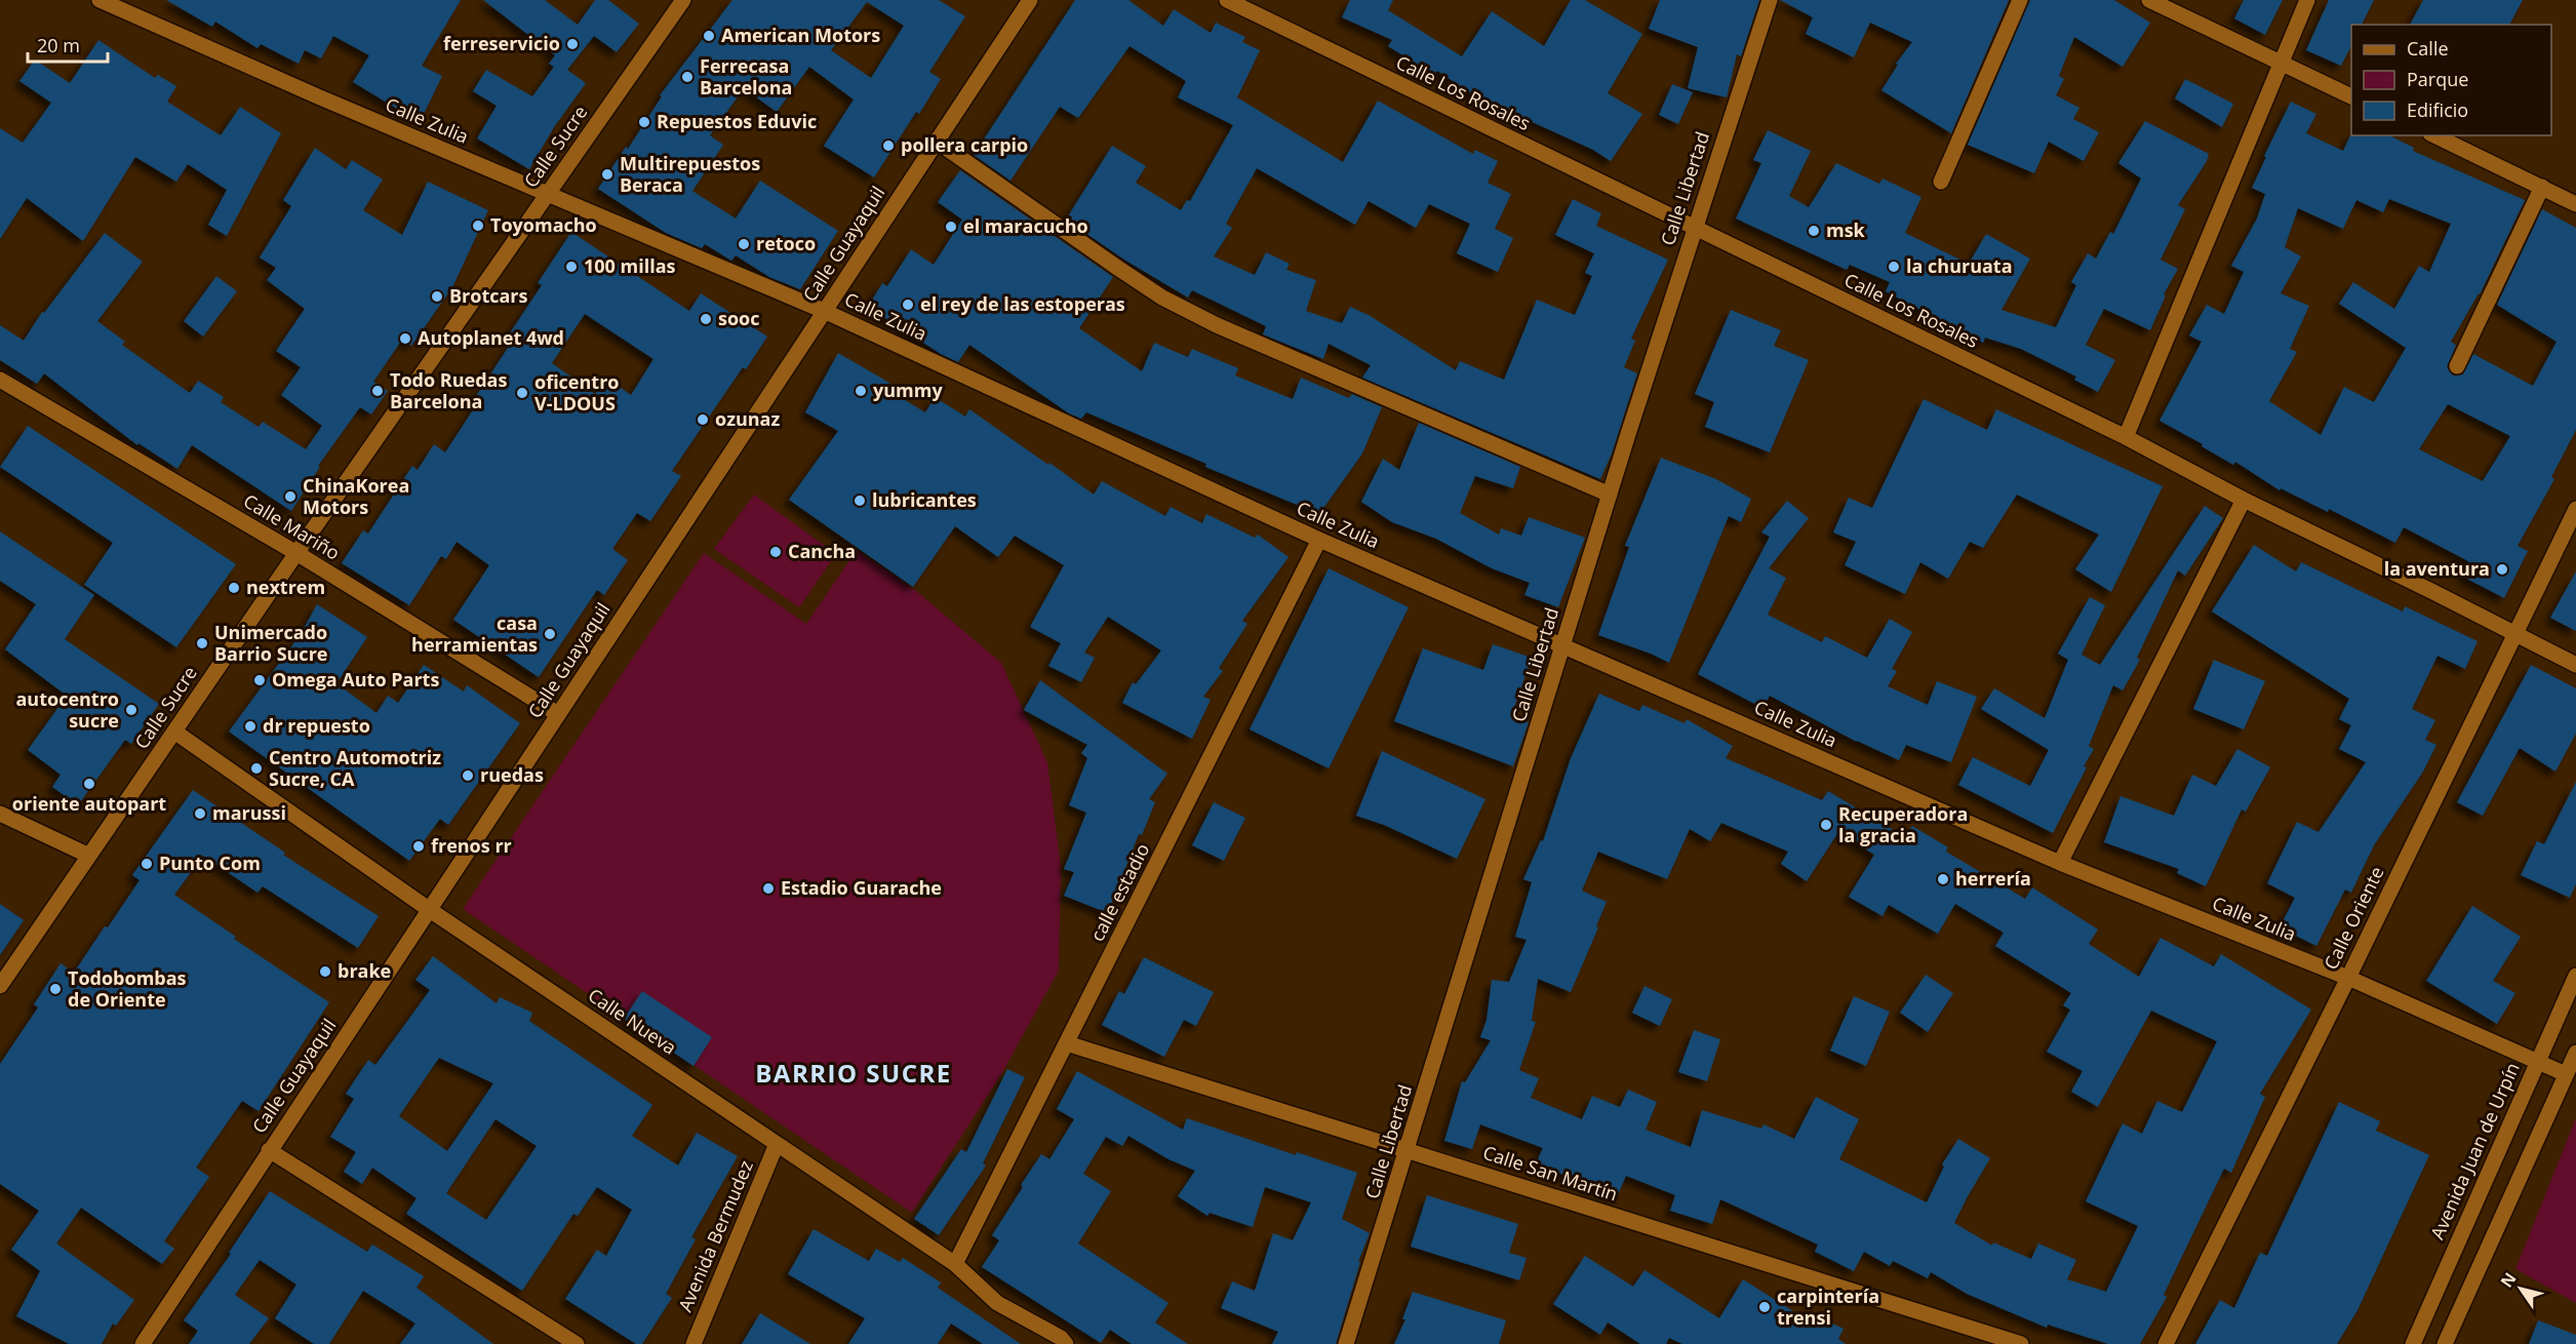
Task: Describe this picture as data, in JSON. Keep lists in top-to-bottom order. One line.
{"streets":{"street":["Calle Los Rosales","Calle Zulia","Calle Sucre","Calle Libertad","Calle Guayaquil","Calle Mariño","calle estadio","Calle Oriente","Calle Nueva","Avenida Juan de Urpín","Calle San Martín","Avenida Bermudez"]},"crossings":[["Calle Los Rosales","Calle Libertad"],["Calle Los Rosales","Calle Oriente"],["Calle Zulia","Calle Sucre"],["Calle Zulia","Calle Libertad"],["Calle Zulia","Calle Guayaquil"],["Calle Zulia","calle estadio"],["Calle Zulia","Calle Oriente"],["Calle Zulia","Avenida Juan de Urpín"],["Calle Sucre","Calle Mariño"],["Calle Sucre","Calle Nueva"],["Calle Libertad","Calle San Martín"],["Calle Guayaquil","Calle Mariño"],["Calle Guayaquil","Calle Nueva"],["calle estadio","Calle Nueva"],["calle estadio","Calle San Martín"],["Calle Nueva","Avenida Bermudez"]],"districts":["BARRIO SUCRE"],"places":["American Motors","ferreservicio","Ferrecasa Barcelona","Repuestos Eduvic","pollera carpio","Multirepuestos Beraca","Toyomacho","el maracucho","msk","retoco","100 millas","la churuata","Brotcars","el rey de las estoperas","sooc","Autoplanet 4wd","Todo Ruedas Barcelona","yummy","oficentro V-LDOUS","ozunaz","ChinaKorea Motors","lubricantes","Cancha","la aventura","nextrem","casa herramientas","Unimercado Barrio Sucre","Omega Auto Parts","autocentro sucre","dr repuesto","Centro Automotriz Sucre, CA","ruedas","oriente autopart","marussi","Recuperadora la gracia","frenos rr","Punto Com","herrería","Estadio Guarache","brake","Todobombas de Oriente","carpintería trensi"],"legend":["Calle","Parque","Edificio"],"scale_bar":"20 m","north":"top left"}
